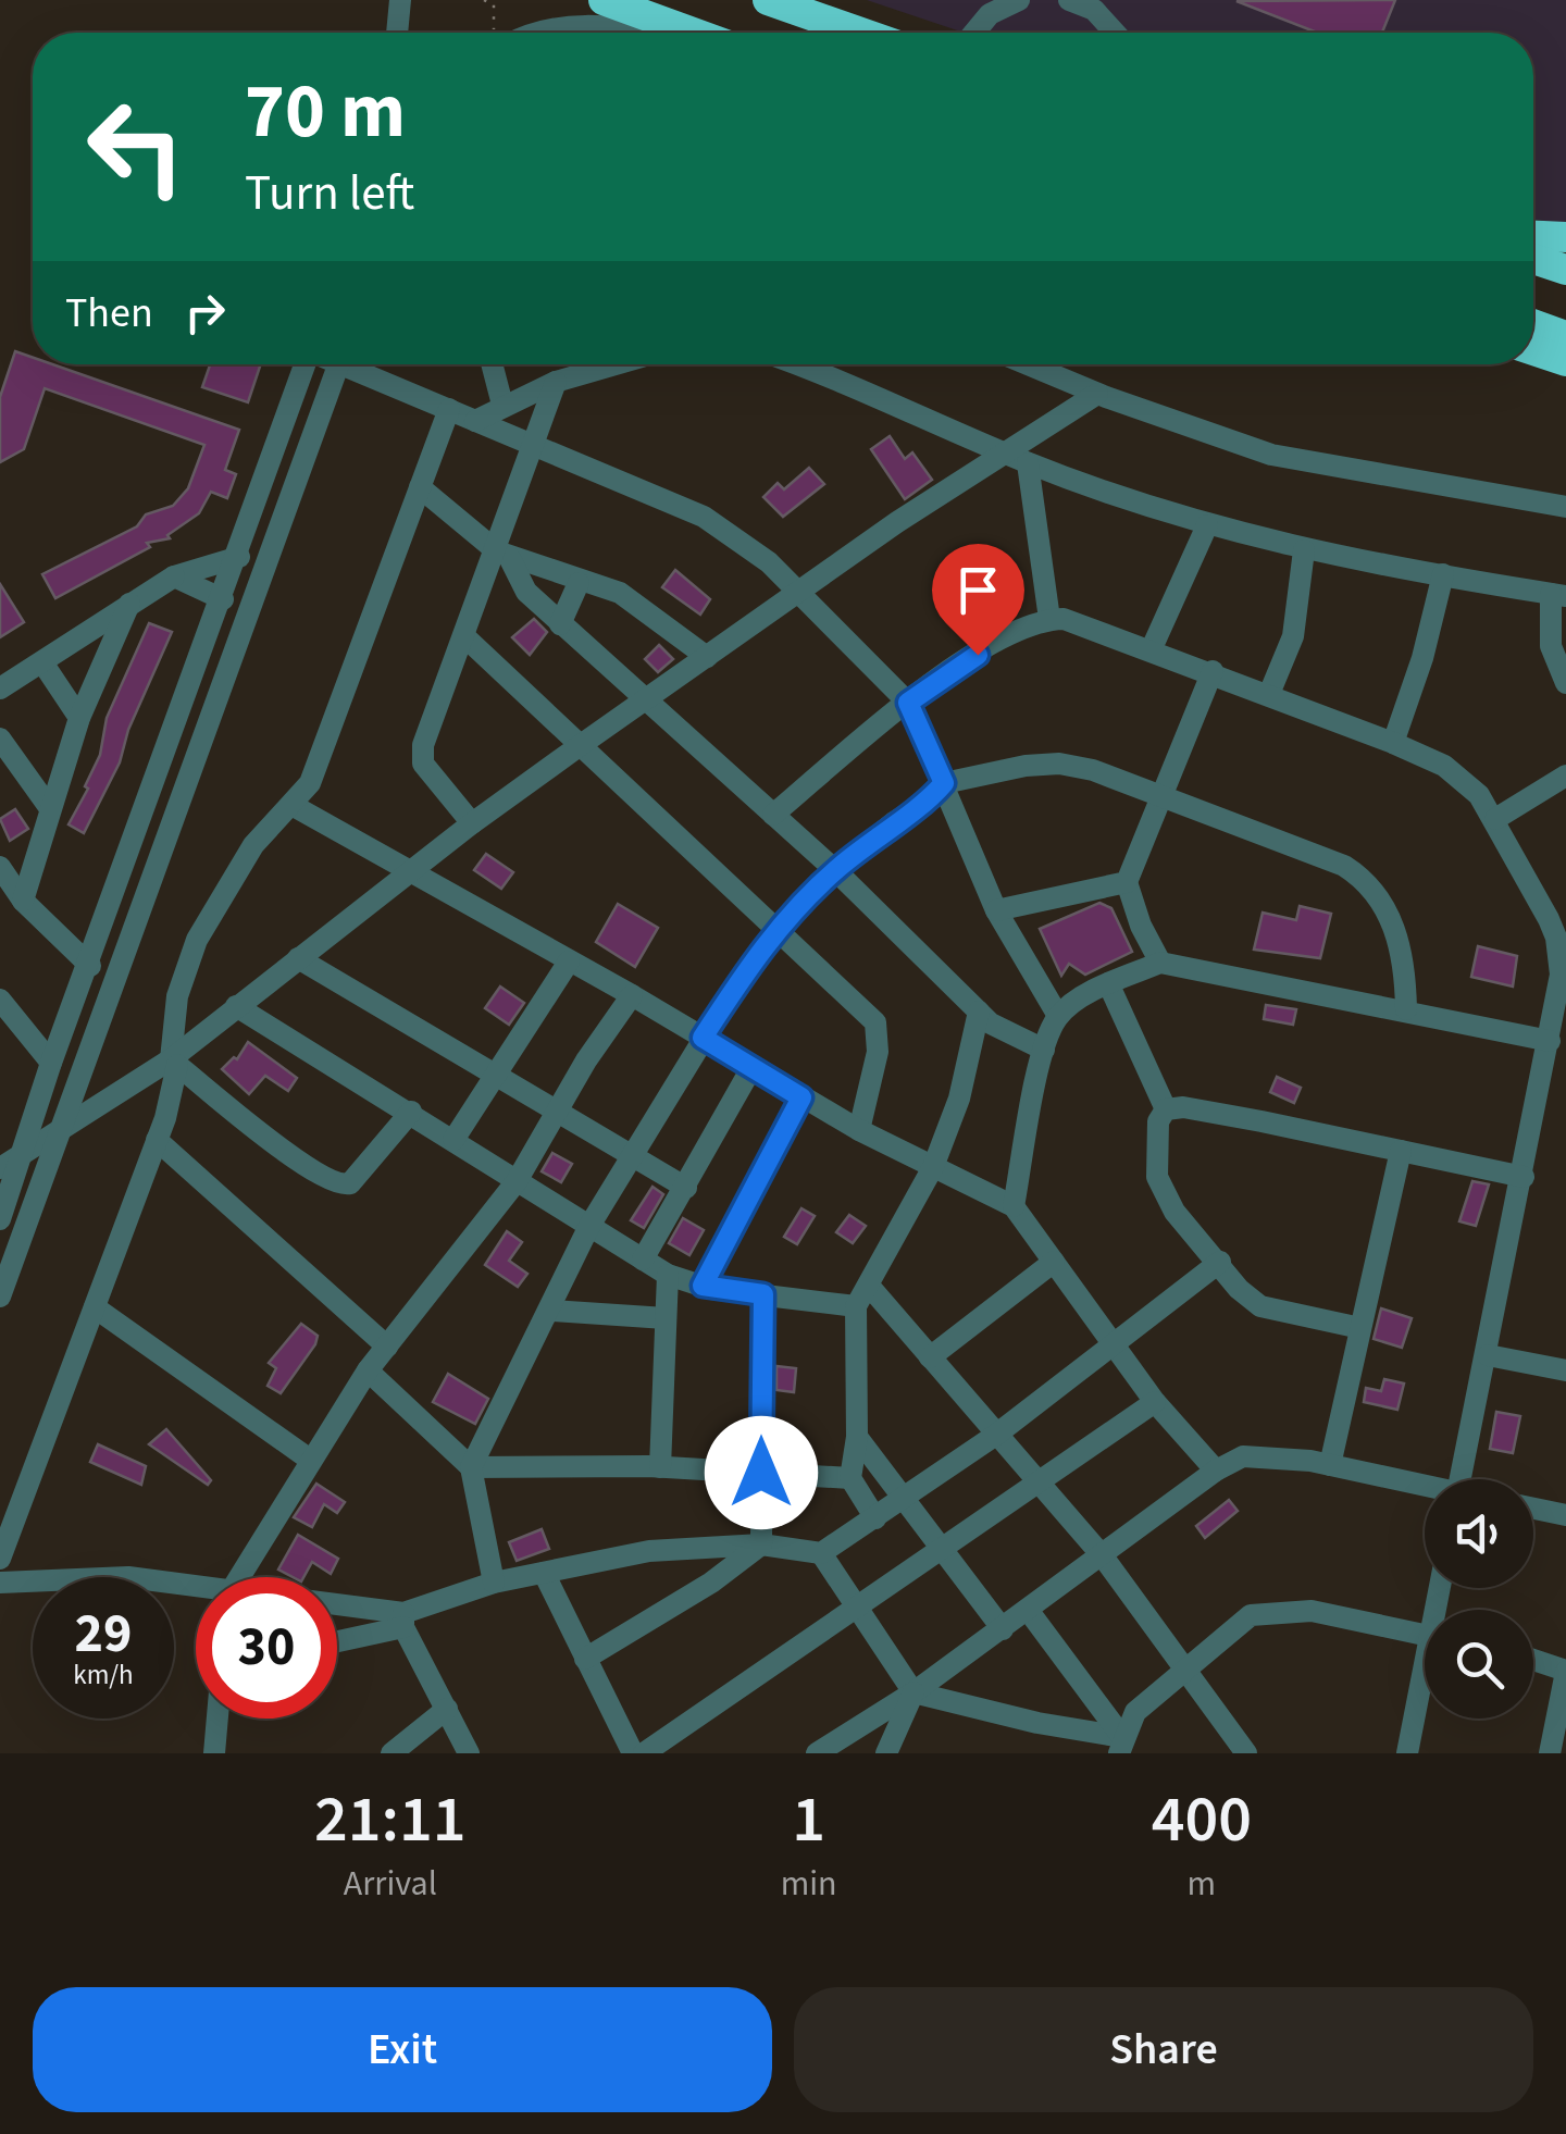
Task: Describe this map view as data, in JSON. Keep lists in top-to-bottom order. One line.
{"page":{"turn":["70 m","Turn left"],"then":"Then","speed":"29 km/h","limit":"30","eta":["21:11","Arrival","1","min","400","m"],"buttons":["Exit","Share"]}}
